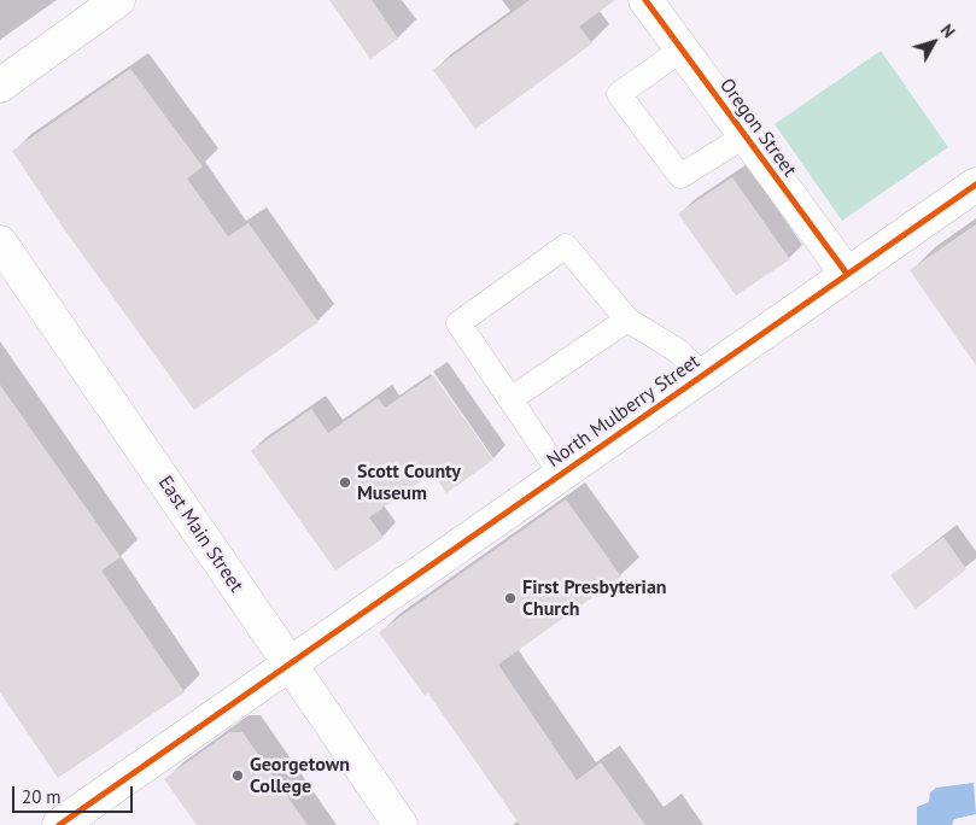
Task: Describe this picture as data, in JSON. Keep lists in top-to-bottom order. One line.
{"streets":{"street":["Oregon Street","North Mulberry Street","East Main Street"]},"crossings":[["Oregon Street","North Mulberry Street"],["North Mulberry Street","East Main Street"]],"places":["Scott County Museum","First Presbyterian Church","Georgetown College"],"scale_bar":"20 m","north":"top right"}
